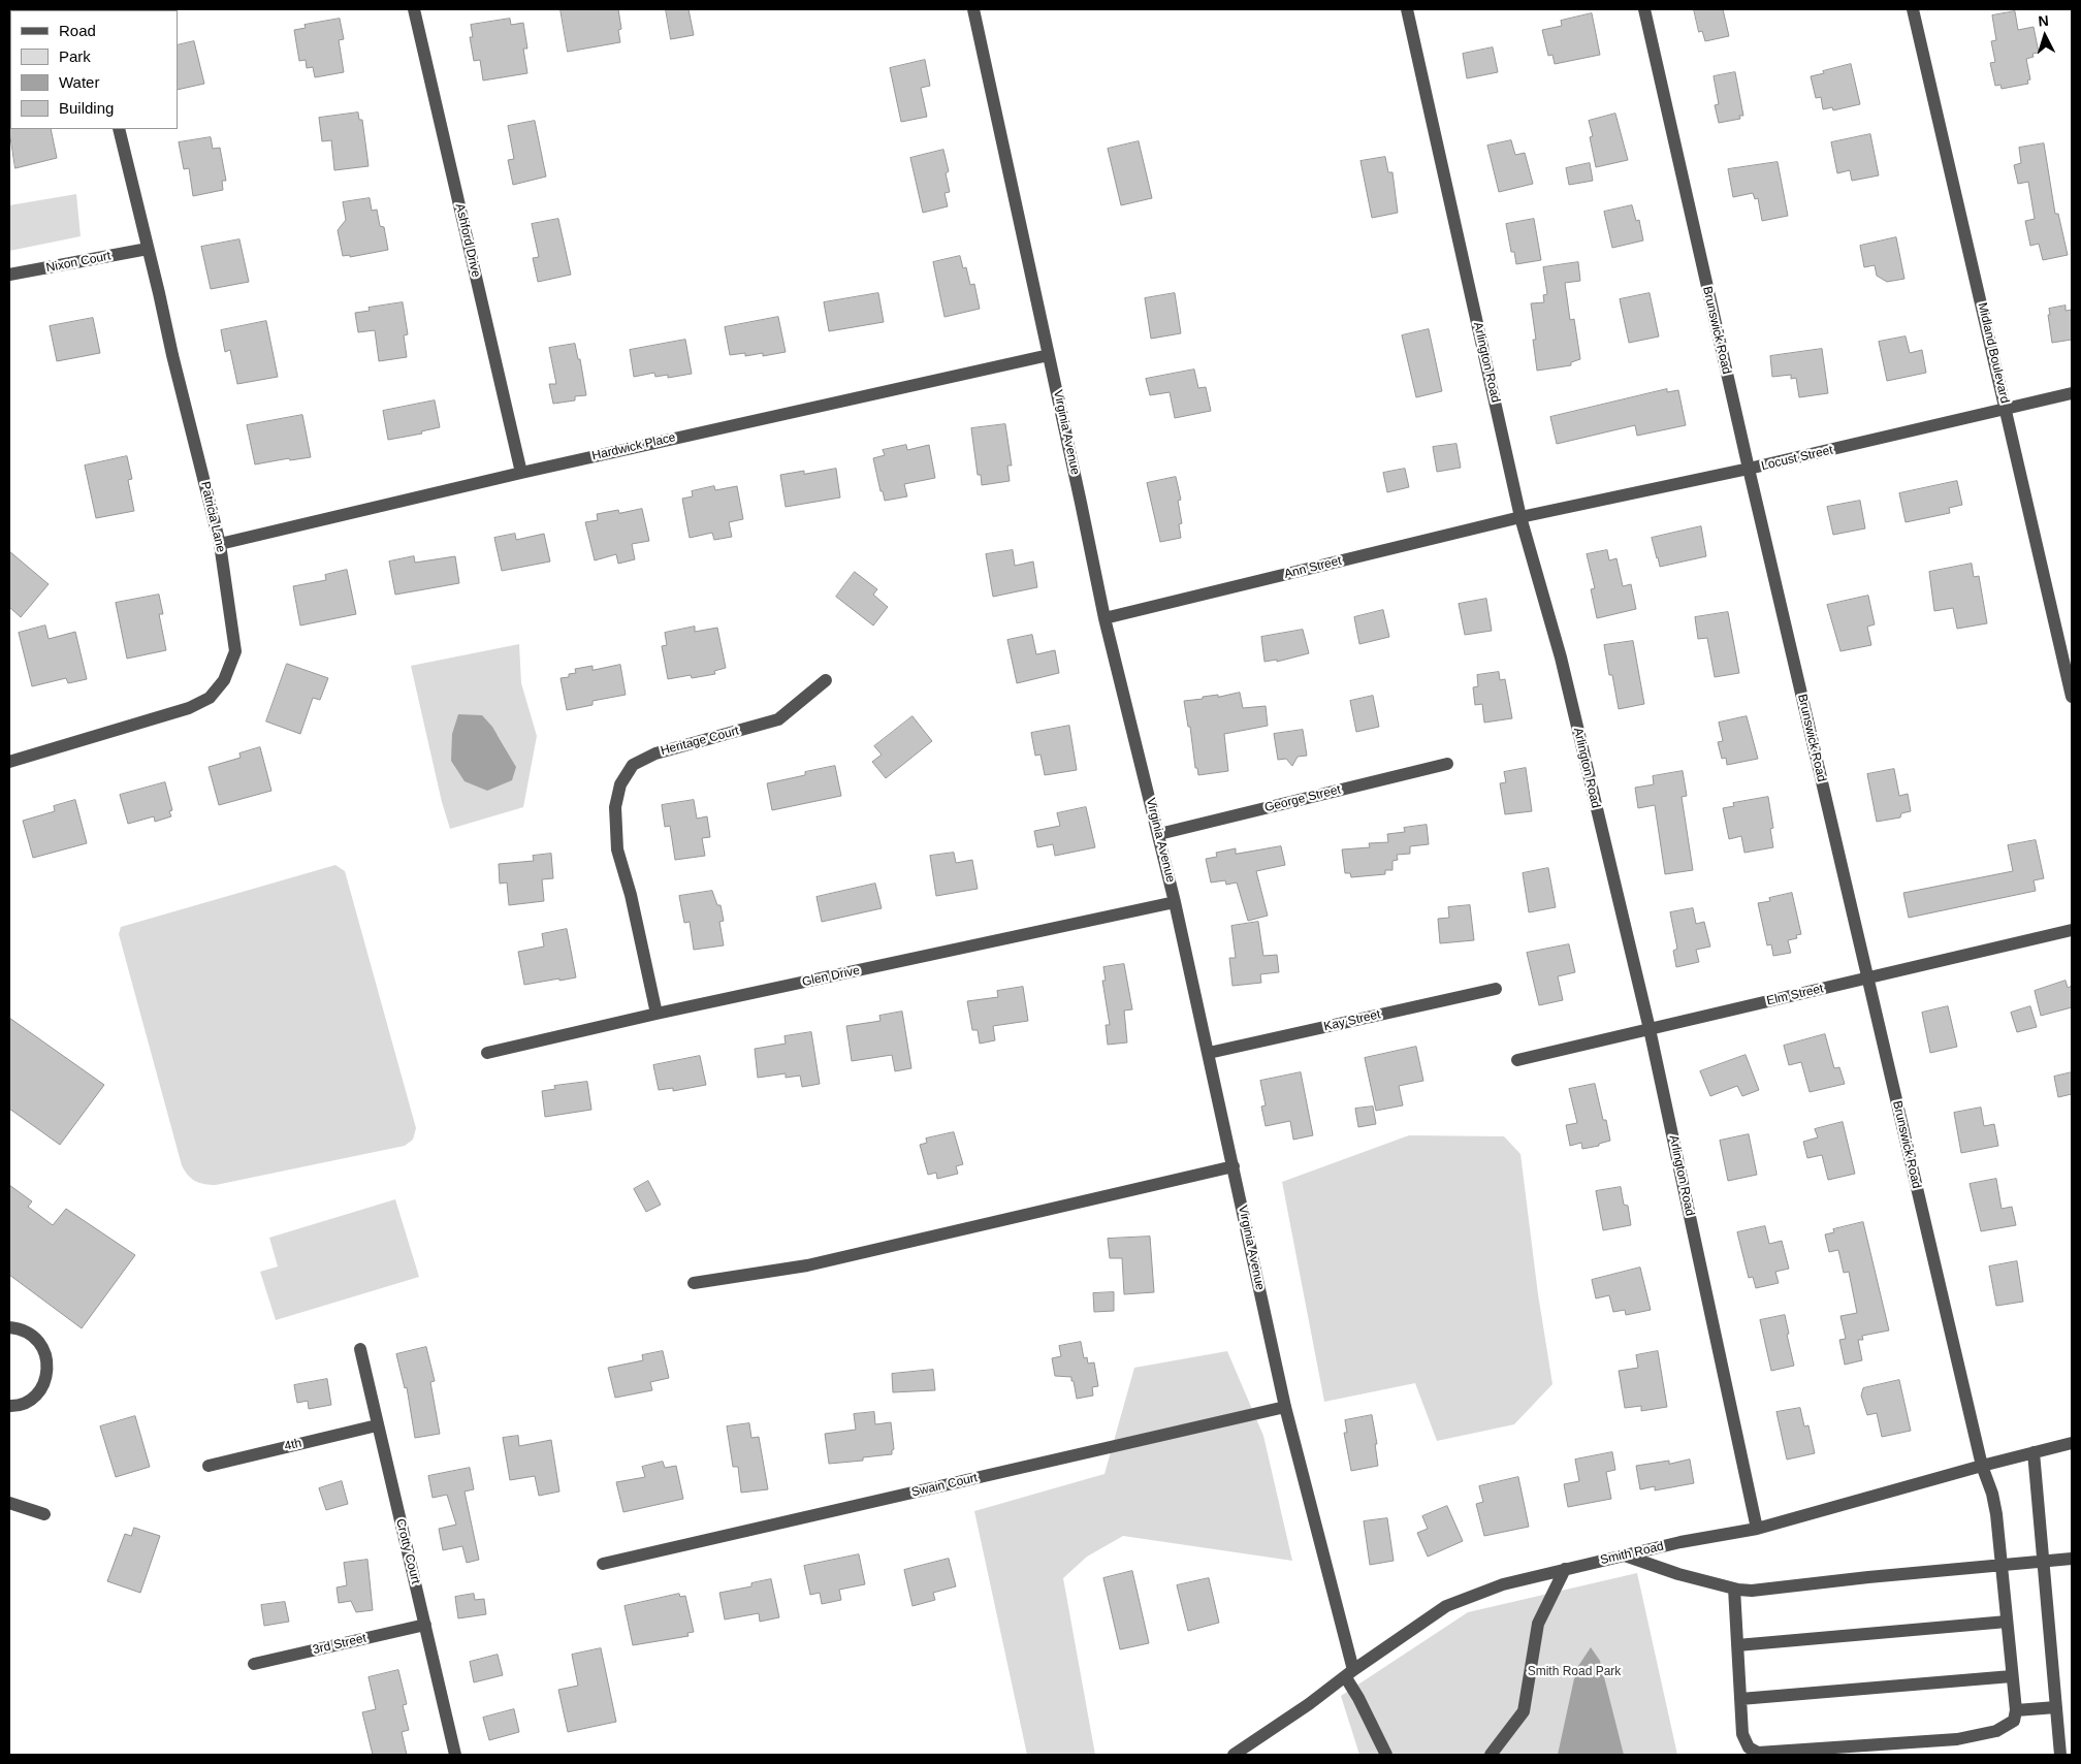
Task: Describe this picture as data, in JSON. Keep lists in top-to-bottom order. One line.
{"streets":{"street":["Ashford Drive","Nixon Court","Brunswick Road","Midland Boulevard","Arlington Road","Virginia Avenue","Hardwick Place","Locust Street","Patricia Lane","Ann Street","Heritage Court","George Street","Glen Drive","Elm Street","Kay Street","4th","Swain Court","Crotty Court","Smith Road","3rd Street"]},"crossings":[["Ashford Drive","Hardwick Place"],["Nixon Court","Patricia Lane"],["Brunswick Road","Locust Street"],["Brunswick Road","Elm Street"],["Brunswick Road","Smith Road"],["Midland Boulevard","Locust Street"],["Arlington Road","Locust Street"],["Arlington Road","Ann Street"],["Arlington Road","Elm Street"],["Arlington Road","Smith Road"],["Virginia Avenue","Hardwick Place"],["Virginia Avenue","Ann Street"],["Virginia Avenue","George Street"],["Virginia Avenue","Glen Drive"],["Virginia Avenue","Kay Street"],["Virginia Avenue","Swain Court"],["Virginia Avenue","Smith Road"],["Hardwick Place","Patricia Lane"],["Locust Street","Ann Street"],["Heritage Court","Glen Drive"],["4th","Crotty Court"],["Crotty Court","3rd Street"]],"parks":["Smith Road Park"],"legend":["Road","Park","Water","Building"],"north":"top"}
